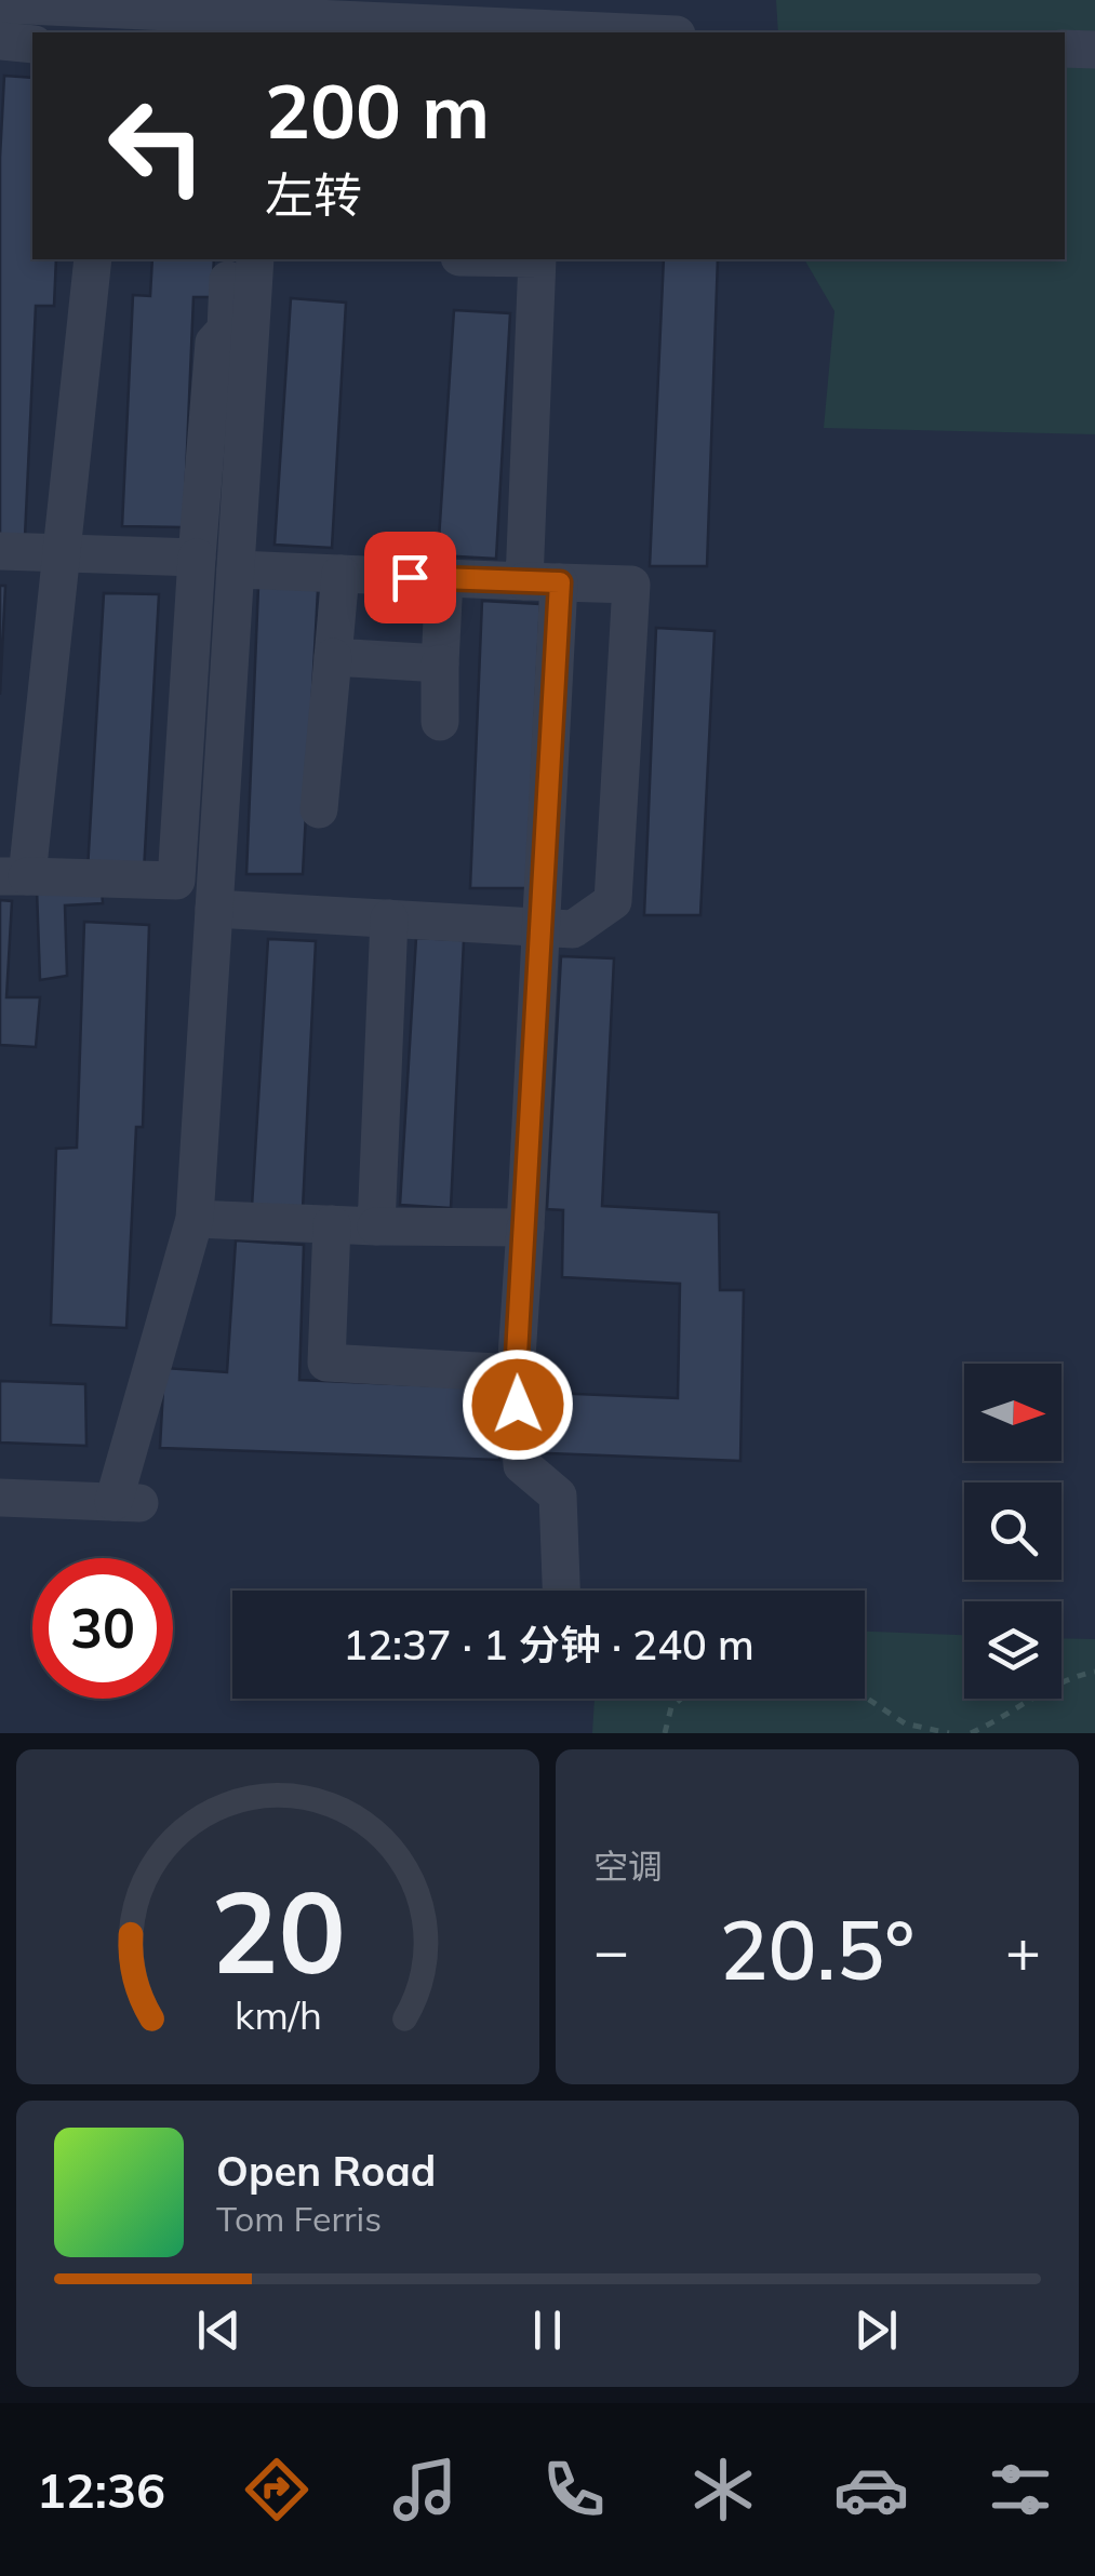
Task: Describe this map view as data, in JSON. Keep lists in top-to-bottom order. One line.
{"north":"right","page":{"turn":["200 m","左转"],"limit":"30","trip":"12:37 · 1 分钟 · 240 m","tile":"空调","heat":["−","20.5°","+"],"song":["Open Road","Tom Ferris"],"tabs":"12:36","gauge":["20","km/h"]}}
